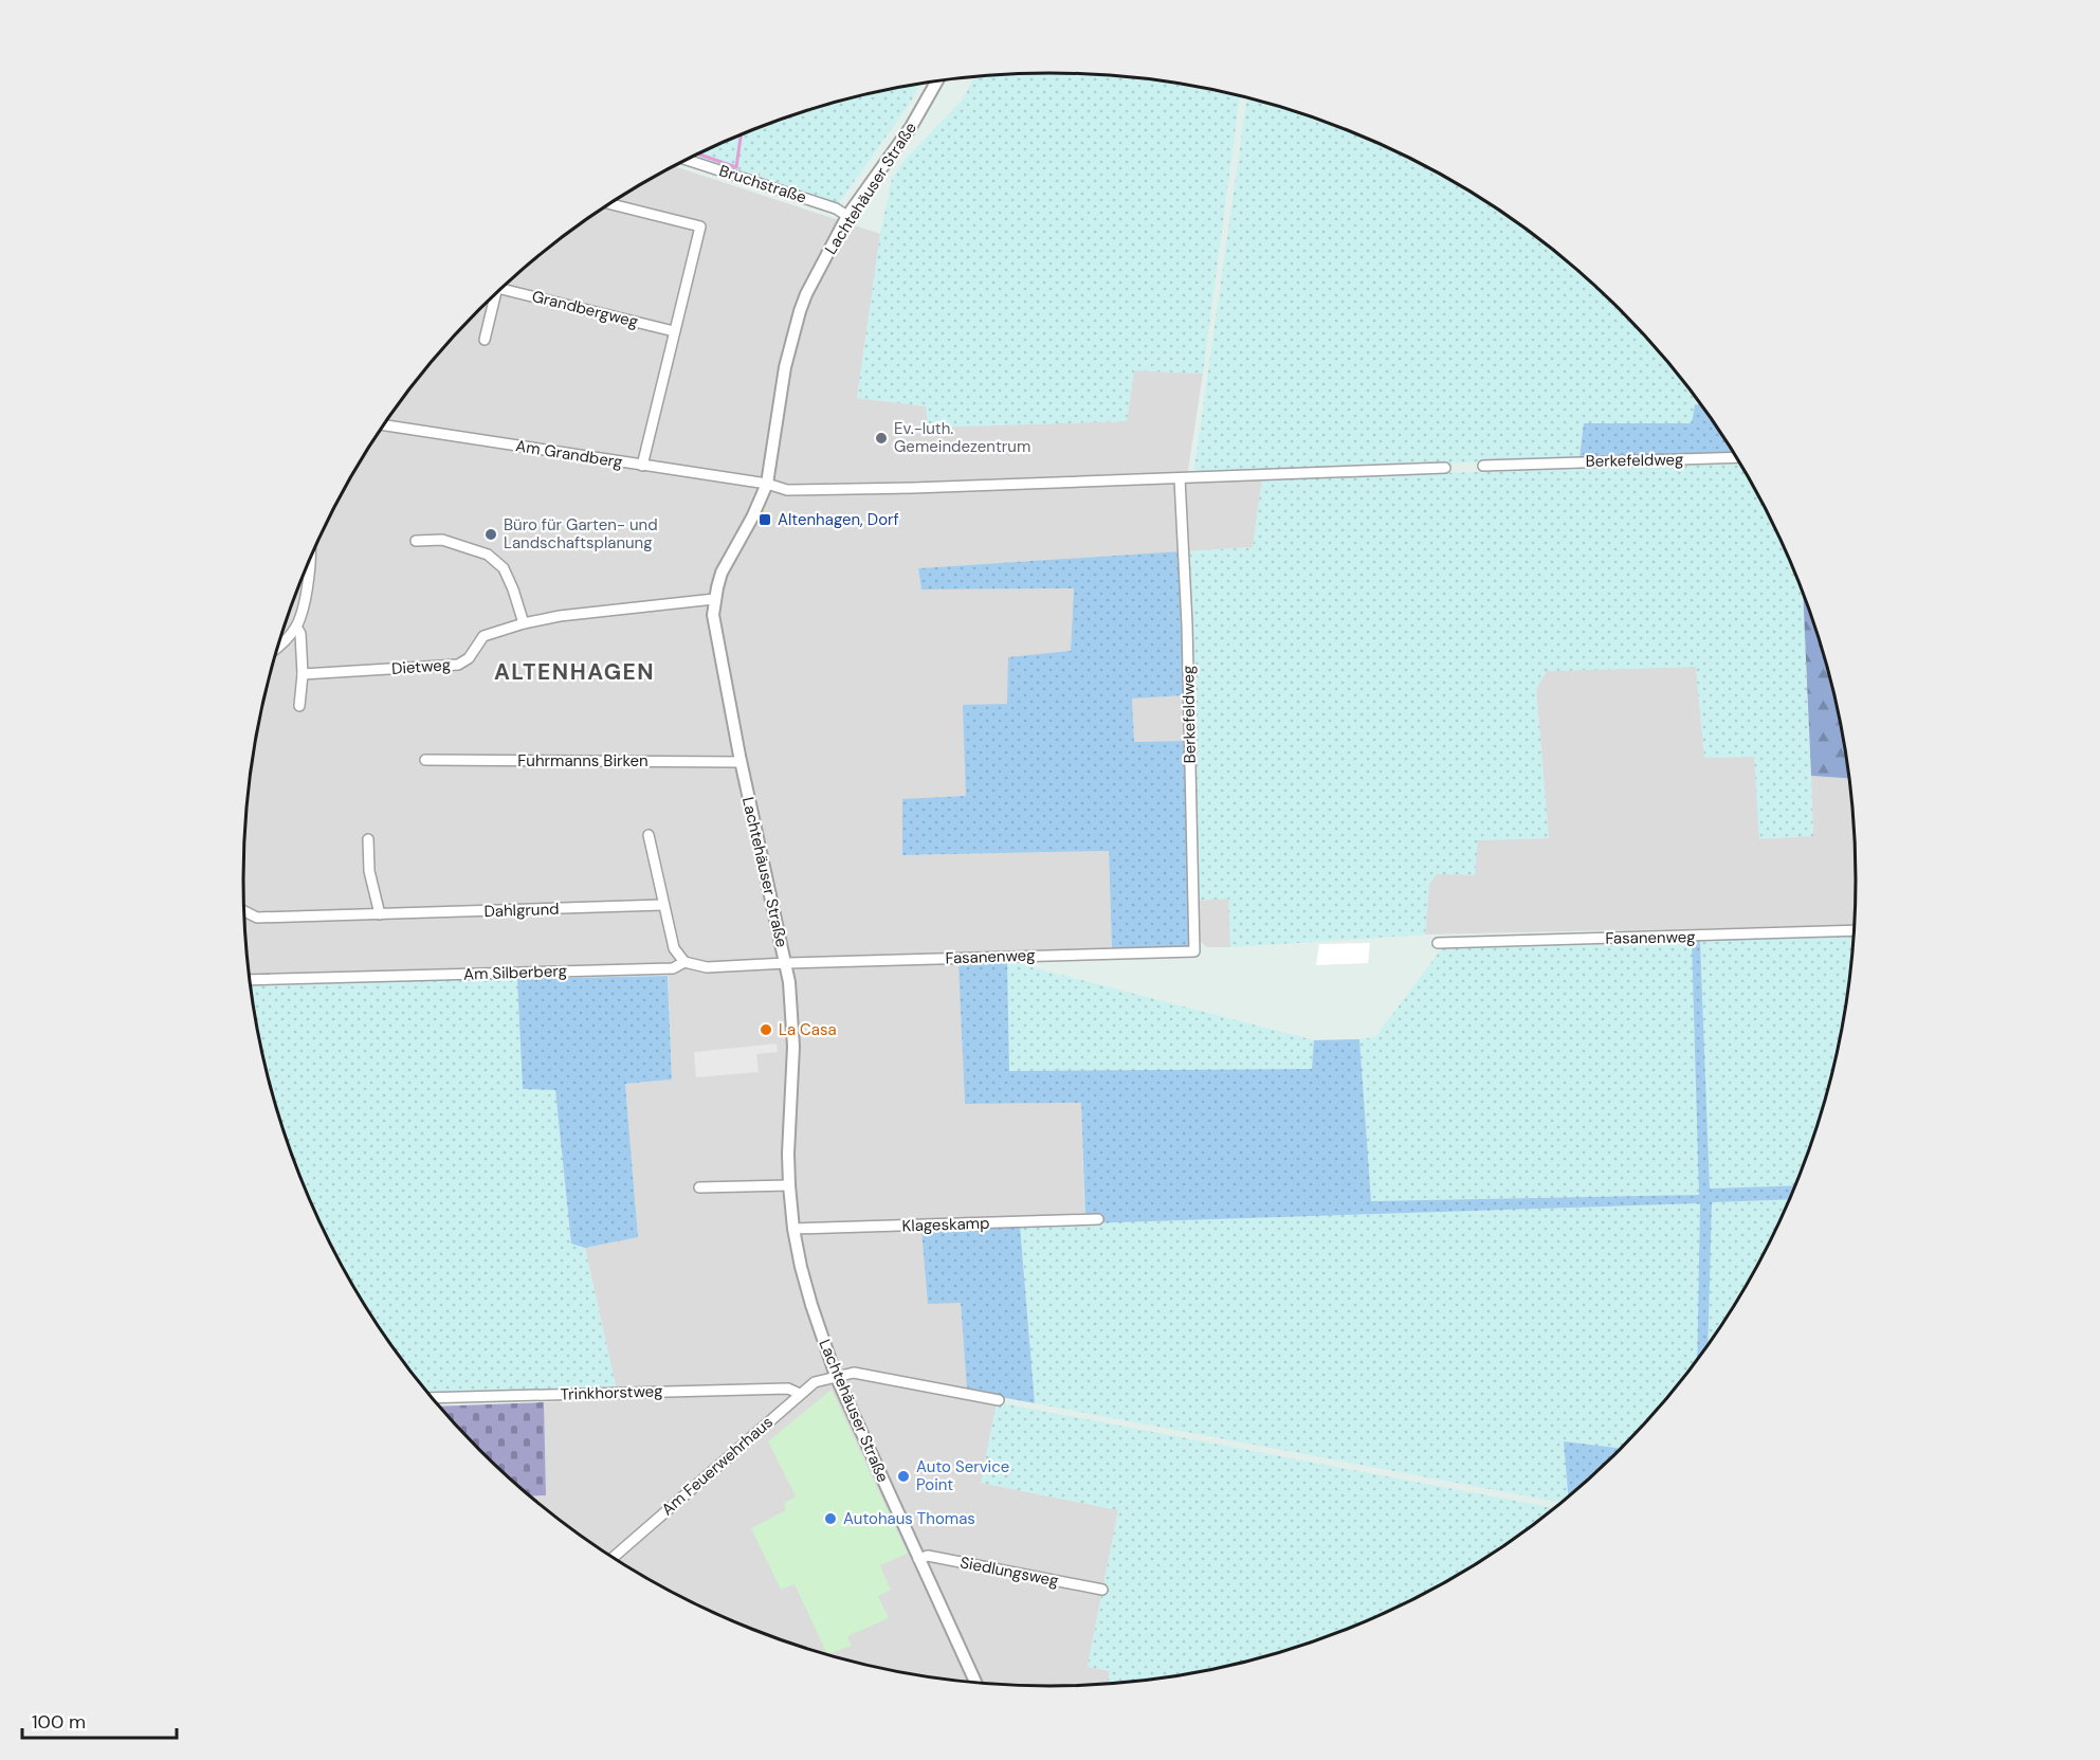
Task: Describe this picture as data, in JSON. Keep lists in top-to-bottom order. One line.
{"streets":{"street":["Bruchstraße","Lachtehäuser Straße","Grandbergweg","Am Grandberg","Berkefeldweg","Dietweg","Fuhrmanns Birken","Dahlgrund","Fasanenweg","Am Silberberg","Klageskamp","Trinkhorstweg","Am Feuerwehrhaus","Siedlungsweg"]},"crossings":[["Bruchstraße","Lachtehäuser Straße"],["Lachtehäuser Straße","Am Grandberg"],["Lachtehäuser Straße","Dietweg"],["Lachtehäuser Straße","Fuhrmanns Birken"],["Lachtehäuser Straße","Fasanenweg"],["Lachtehäuser Straße","Am Silberberg"],["Lachtehäuser Straße","Klageskamp"],["Lachtehäuser Straße","Am Feuerwehrhaus"],["Lachtehäuser Straße","Siedlungsweg"],["Berkefeldweg","Fasanenweg"],["Fasanenweg","Am Silberberg"],["Trinkhorstweg","Am Feuerwehrhaus"]],"districts":["ALTENHAGEN"],"places":{"other":["Ev.-luth. Gemeindezentrum","Büro für Garten- und Landschaftsplanung","La Casa","Auto Service Point","Autohaus Thomas"],"transit":["Altenhagen, Dorf"]},"scale_bar":"100 m"}
